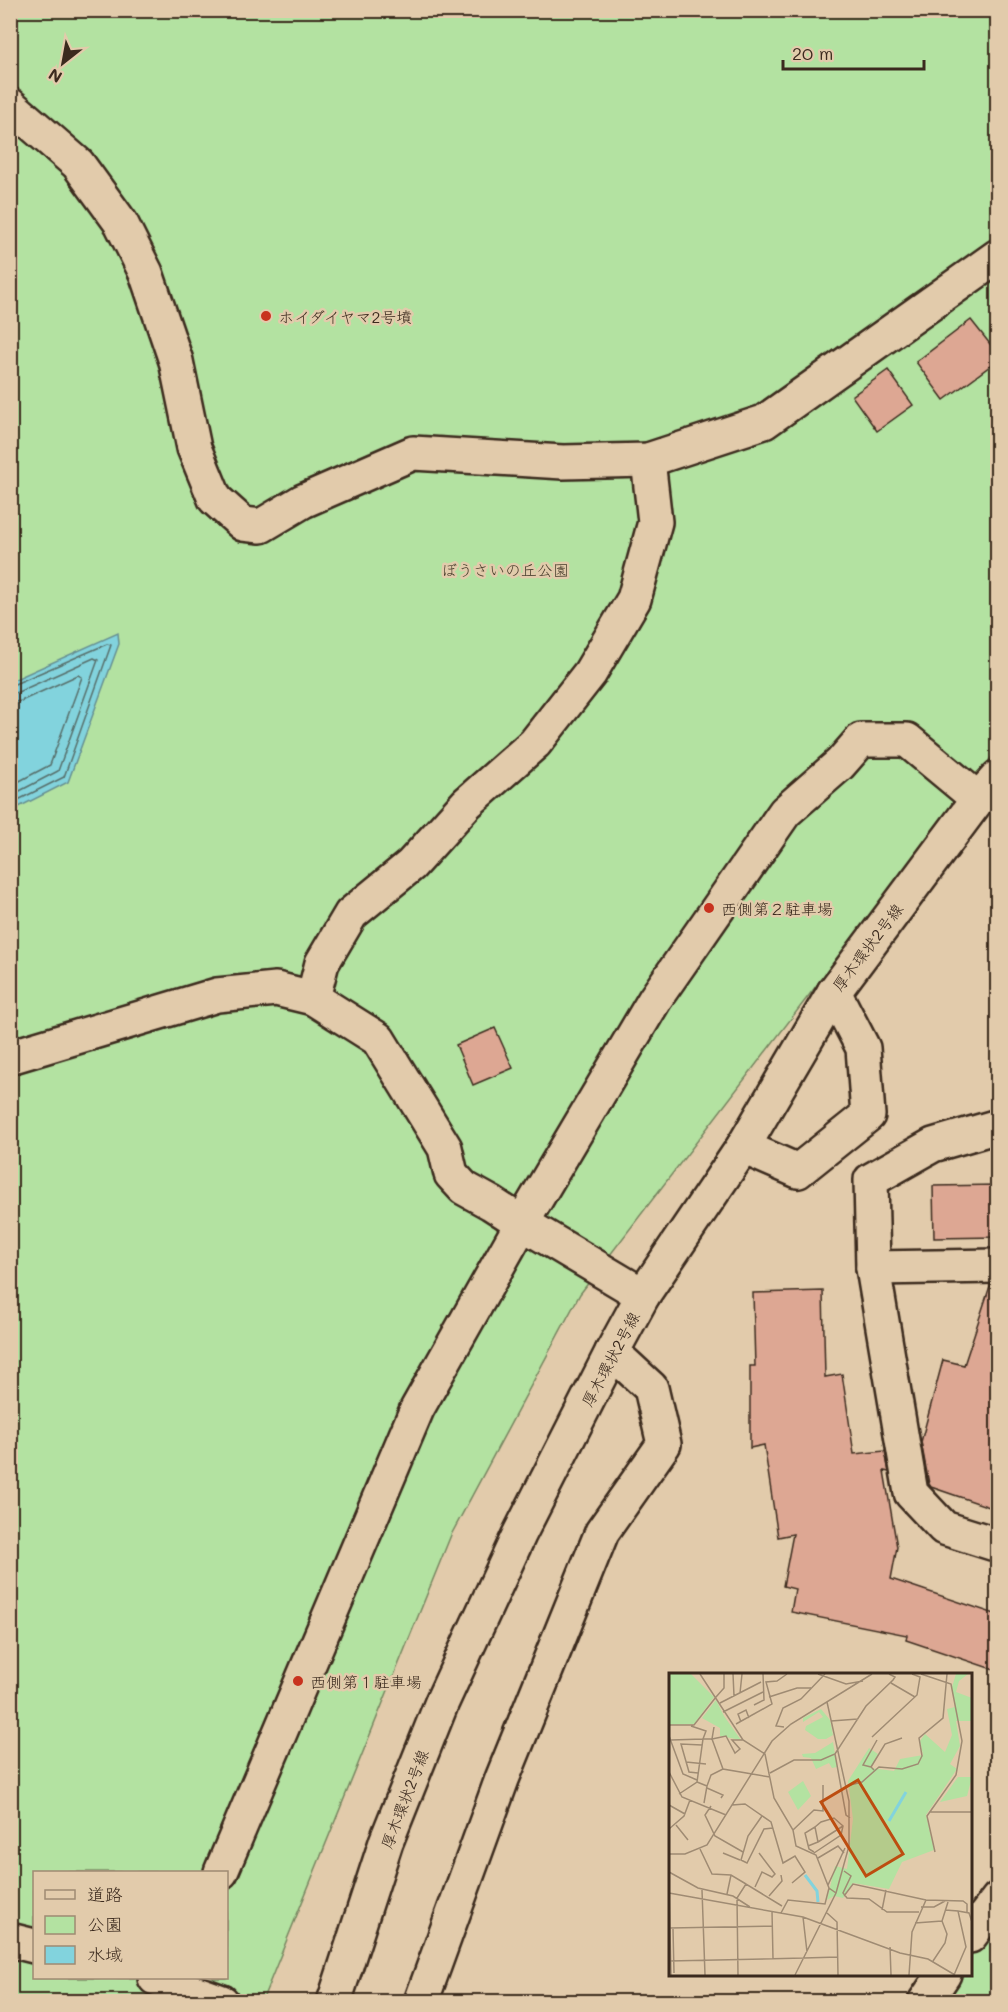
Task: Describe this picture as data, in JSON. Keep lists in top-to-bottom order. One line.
{"streets":{"street":["厚木環状2号線"]},"parks":["ぼうさいの丘公園"],"places":["ホイダイヤマ2号墳","西側第２駐車場","西側第１駐車場"],"legend":["道路","公園","水域"],"scale_bar":"20 m","north":"bottom left"}
